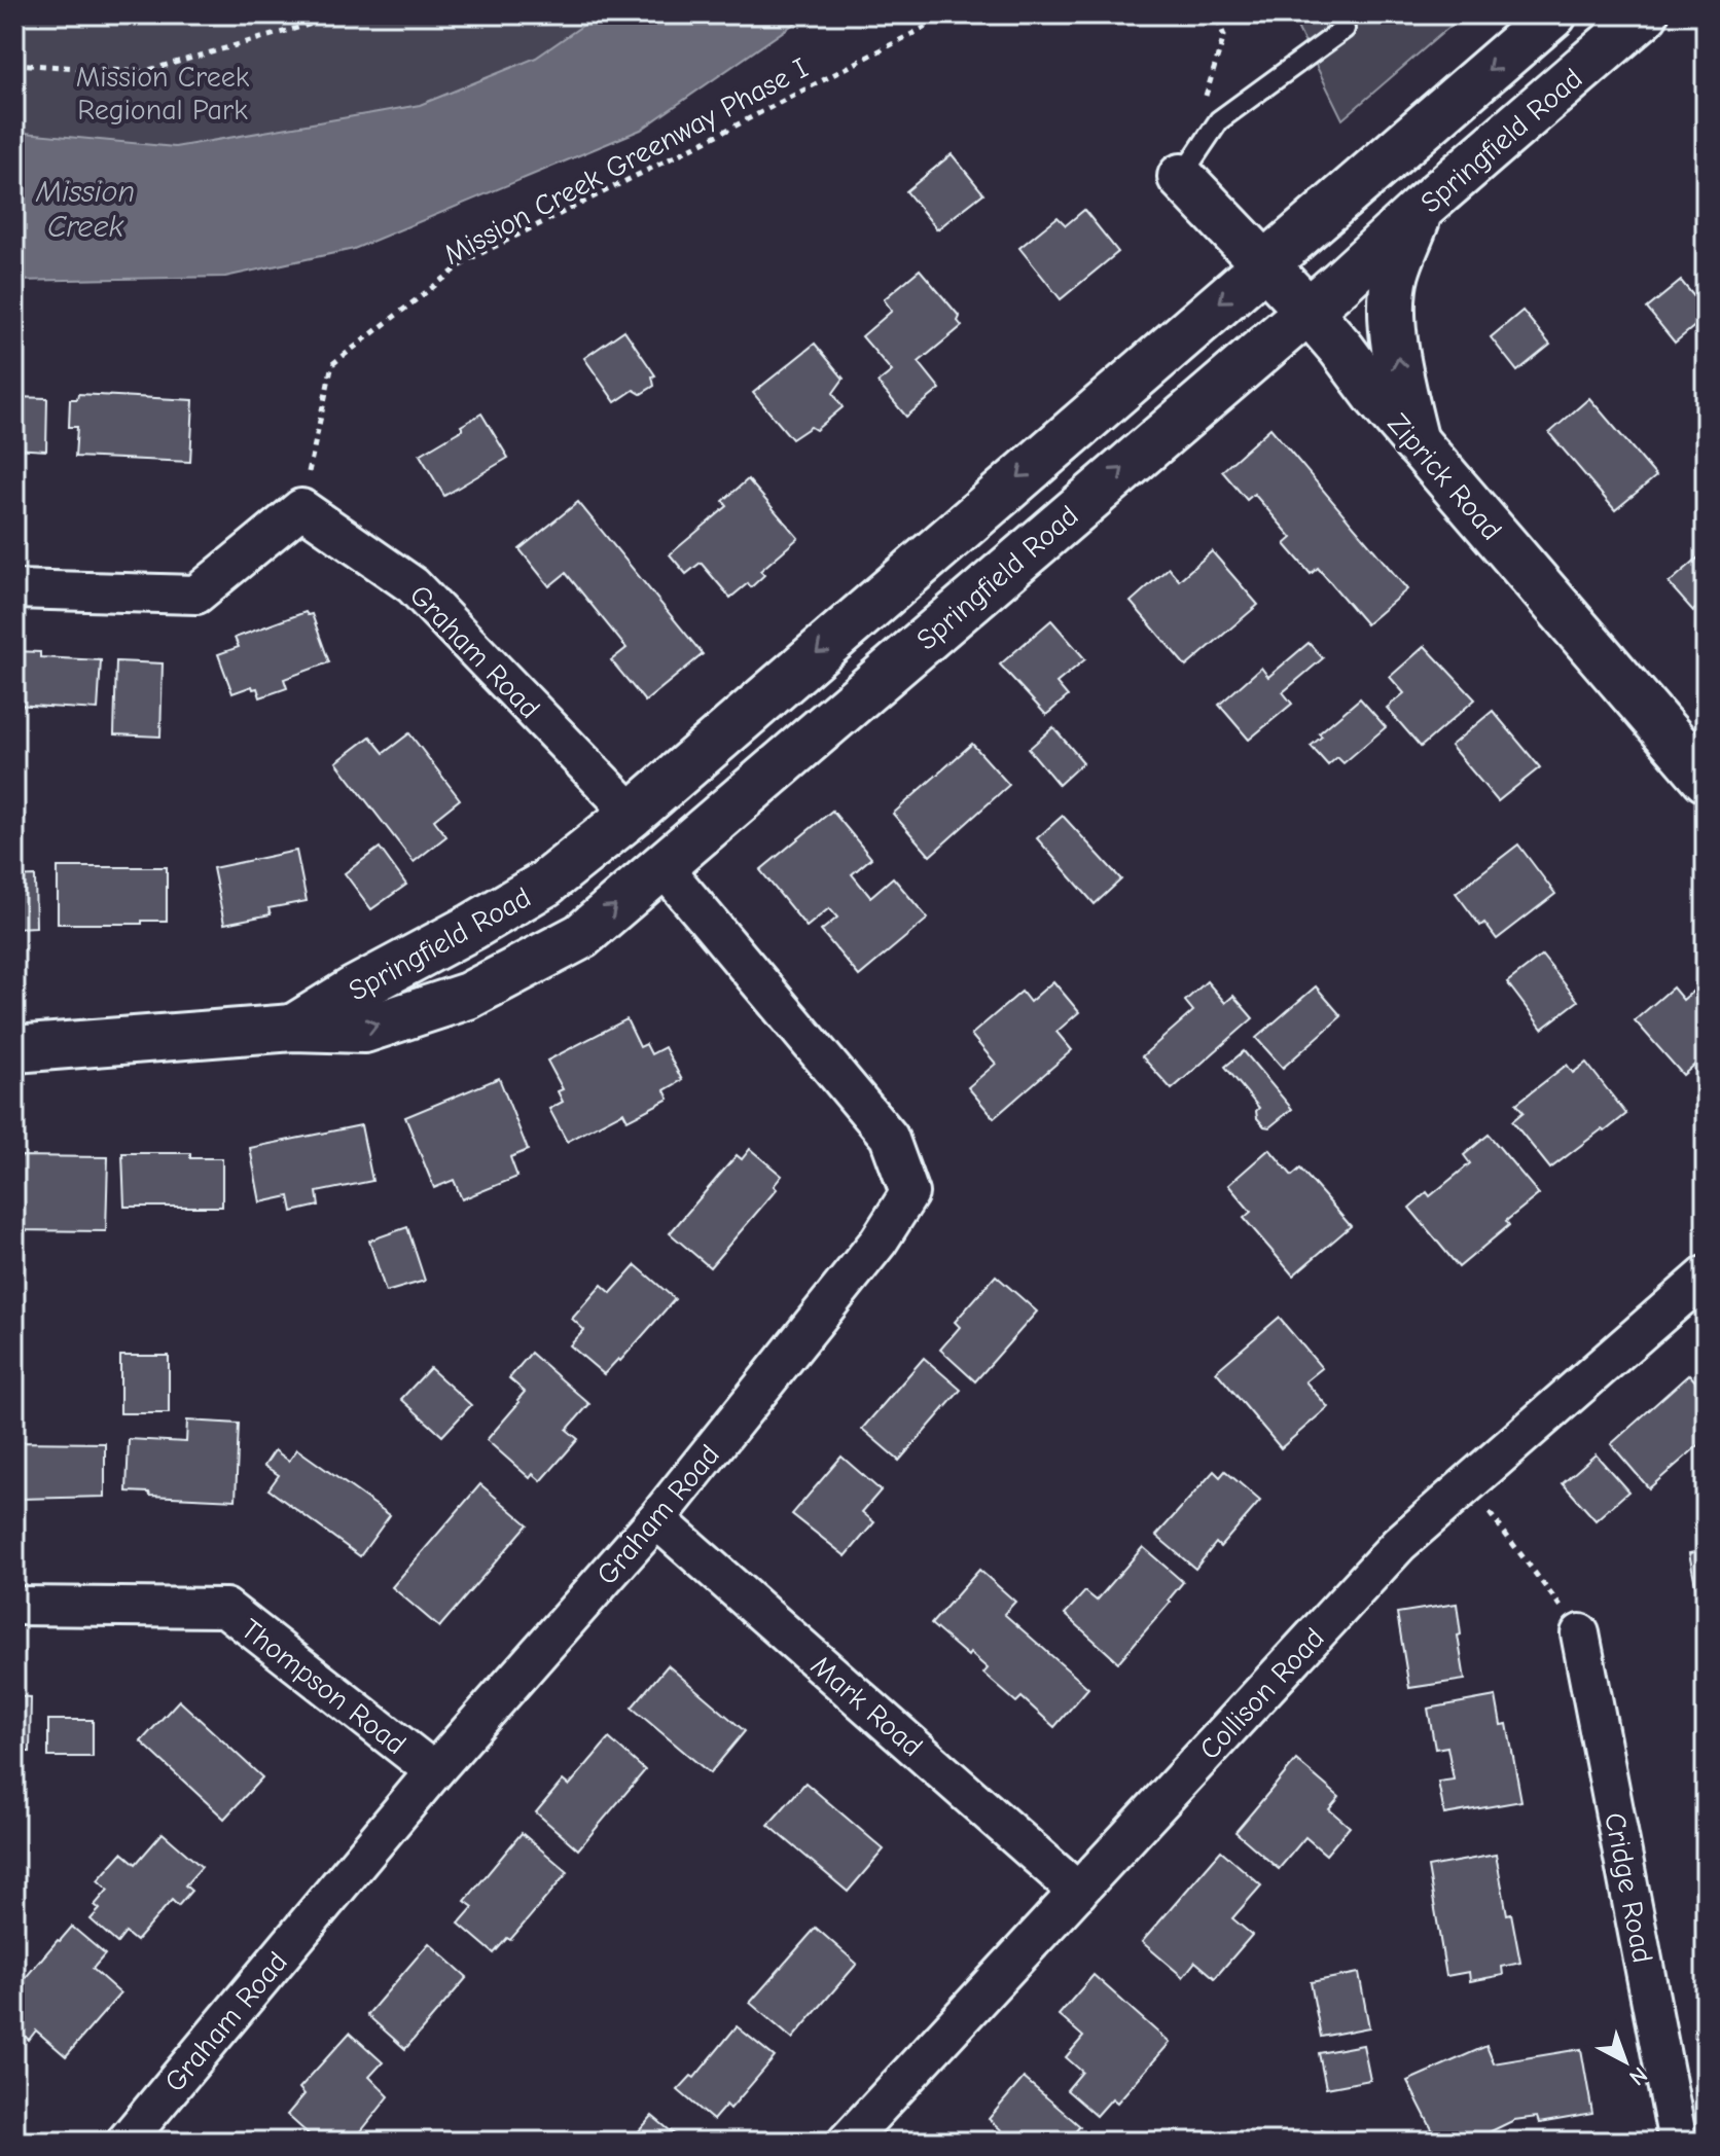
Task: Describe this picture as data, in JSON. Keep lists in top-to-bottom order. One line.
{"streets":{"main road":["Springfield Road","Ziprick Road"],"street":["Graham Road","Thompson Road","Collison Road","Mark Road","Cridge Road"],"path":["Mission Creek Greenway Phase I"]},"crossings":[["Springfield Road","Ziprick Road"],["Springfield Road","Graham Road"],["Mission Creek Greenway Phase I","Graham Road"],["Graham Road","Thompson Road"],["Graham Road","Mark Road"],["Collison Road","Mark Road"]],"water":["Mission Creek"],"parks":["Mission Creek Regional Park"],"north":"bottom right"}
